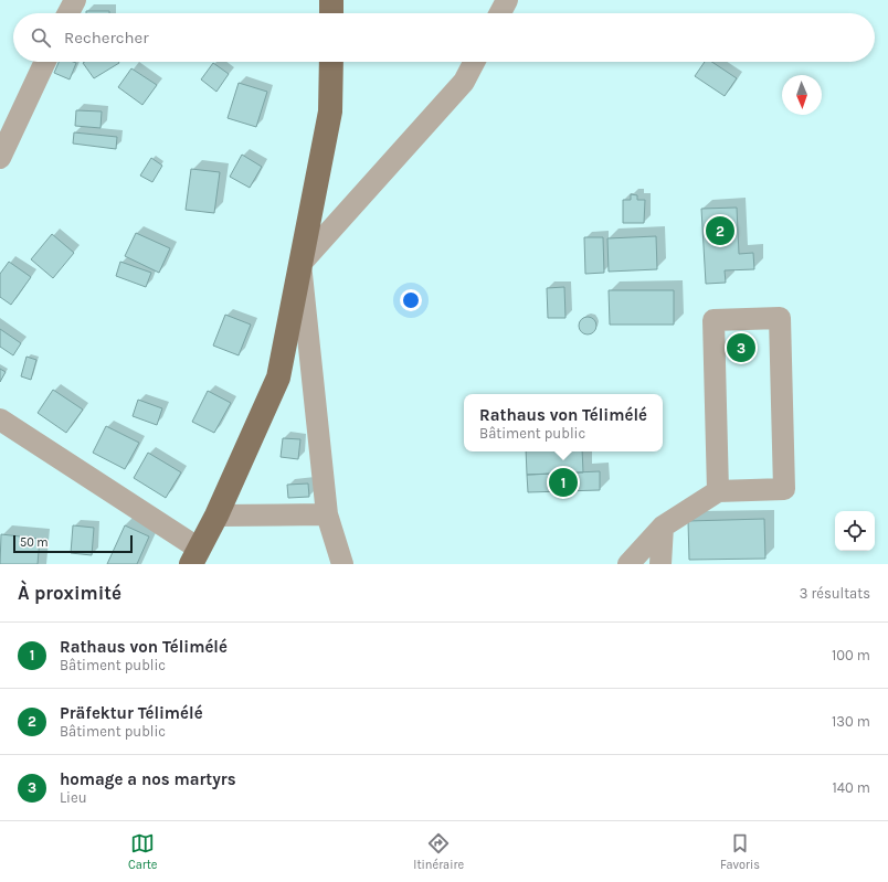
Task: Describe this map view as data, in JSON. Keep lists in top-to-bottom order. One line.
{"scale_bar":"50 m","north":"bottom","page":{"search":"Rechercher","pins":["2","3","1"],"popup":["Rathaus von Télimélé","Bâtiment public"],"scale":"50 m","heading":["À proximité","3 résultats"],"list":[{"mark":"1","name":"Rathaus von Télimélé","note":"Bâtiment public","value":"100 m"},{"mark":"2","name":"Präfektur Télimélé","note":"Bâtiment public","value":"130 m"},{"mark":"3","name":"homage a nos martyrs","note":"Lieu","value":"140 m"}],"nav":["Carte","Itinéraire","Favoris"]}}
